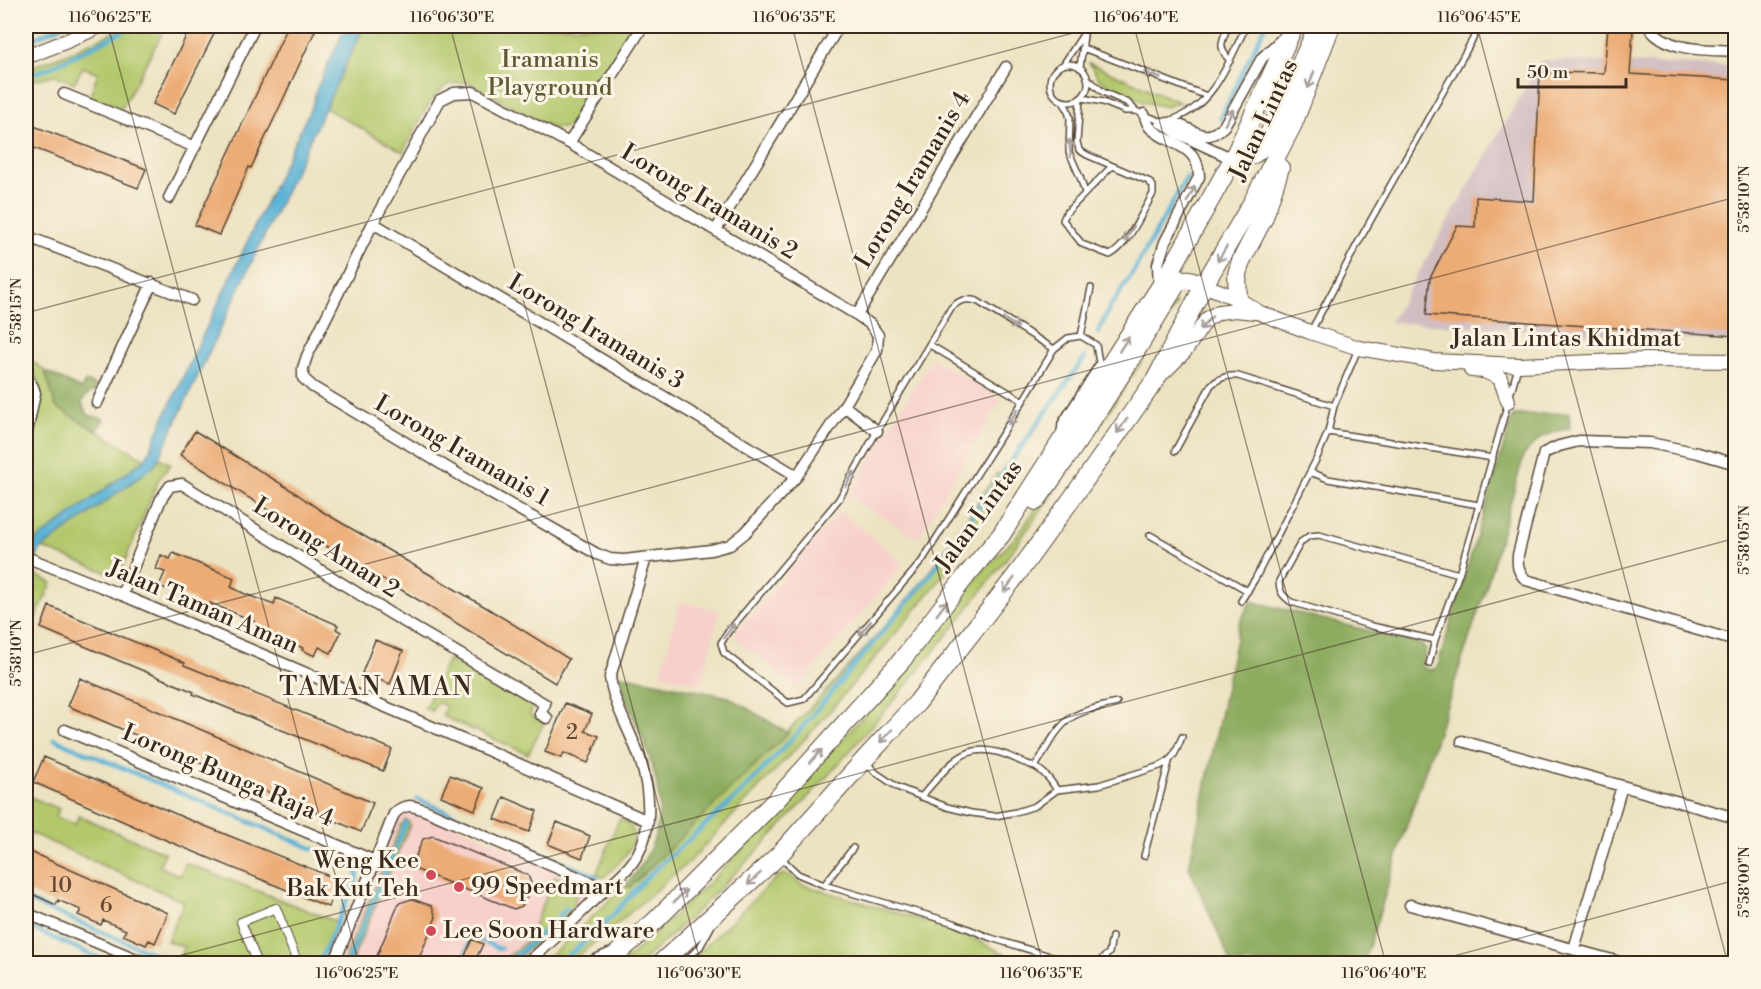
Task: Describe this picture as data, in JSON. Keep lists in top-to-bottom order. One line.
{"streets":{"highway":["Jalan Lintas"],"street":["Lorong Iramanis 4","Lorong Iramanis 2","Lorong Iramanis 3","Jalan Lintas Khidmat","Lorong Iramanis 1","Lorong Aman 2","Jalan Taman Aman","Lorong Bunga Raja 4"]},"crossings":[["Lorong Iramanis 4","Lorong Iramanis 2"],["Lorong Iramanis 2","Lorong Iramanis 1"],["Lorong Iramanis 3","Lorong Iramanis 1"],["Lorong Aman 2","Jalan Taman Aman"]],"districts":["TAMAN AMAN"],"parks":["Iramanis Playground"],"places":["Weng Kee Bak Kut Teh","99 Speedmart","Lee Soon Hardware"],"house_numbers":["2","10","6"],"scale_bar":"50 m","coordinates":["116°06'25\"E","116°06'30\"E","116°06'35\"E","116°06'40\"E","116°06'45\"E","5°58'10\"N","5°58'15\"N","5°58'05\"N","5°58'00\"N"]}
